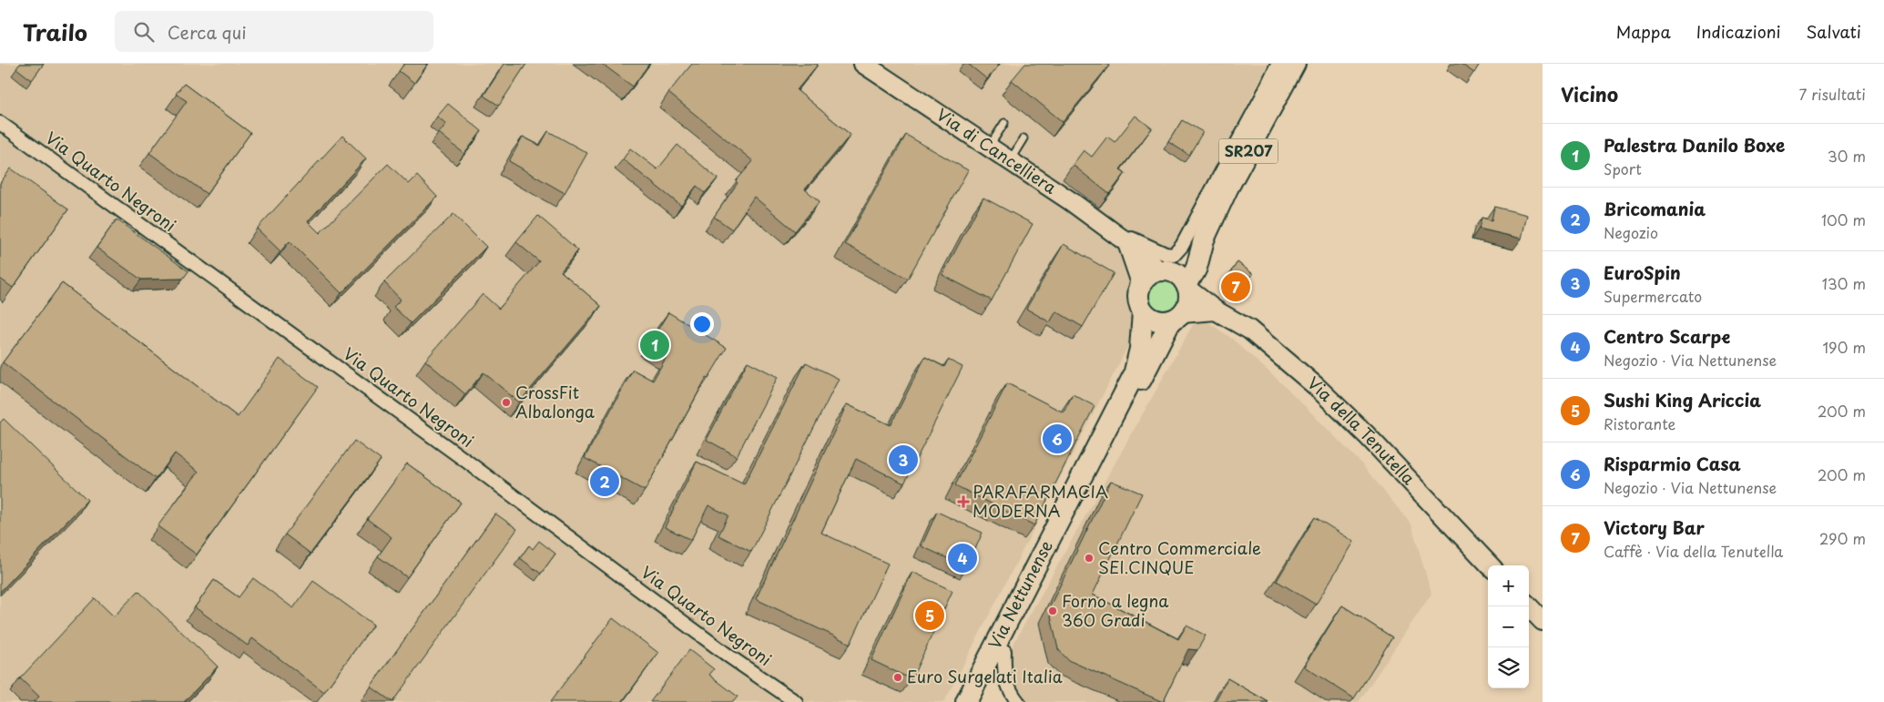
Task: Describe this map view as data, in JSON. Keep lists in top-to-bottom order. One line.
{"streets":{"main road":["SR207","Via Nettunense"],"street":["Via di Cancelliera","Via Quarto Negroni","Via della Tenutella"]},"crossings":[["Via di Cancelliera","Via della Tenutella"],["Via di Cancelliera","Via Nettunense"],["Via della Tenutella","Via Nettunense"]],"places":{"other":["CrossFit Albalonga","Centro Commerciale SEI.CINQUE","Forno a legna 360 Gradi","Euro Surgelati Italia"],"health":["PARAFARMACIA MODERNA"]},"page":{"header":"Trailo","search":"Cerca qui","nav":["Mappa","Indicazioni","Salvati"],"heading":["Vicino","7 risultati"],"list":[{"mark":"1","name":"Palestra Danilo Boxe","note":"Sport","value":"30 m"},{"mark":"2","name":"Bricomania","note":"Negozio","value":"100 m"},{"mark":"3","name":"EuroSpin","note":"Supermercato","value":"130 m"},{"mark":"4","name":"Centro Scarpe","note":"Negozio · Via Nettunense","value":"190 m"},{"mark":"5","name":"Sushi King Ariccia","note":"Ristorante","value":"200 m"},{"mark":"6","name":"Risparmio Casa","note":"Negozio · Via Nettunense","value":"200 m"},{"mark":"7","name":"Victory Bar","note":"Caffè · Via della Tenutella","value":"290 m"}],"pins":["7","1","6","3","2","4","5"],"map_buttons":["+","−"]}}
